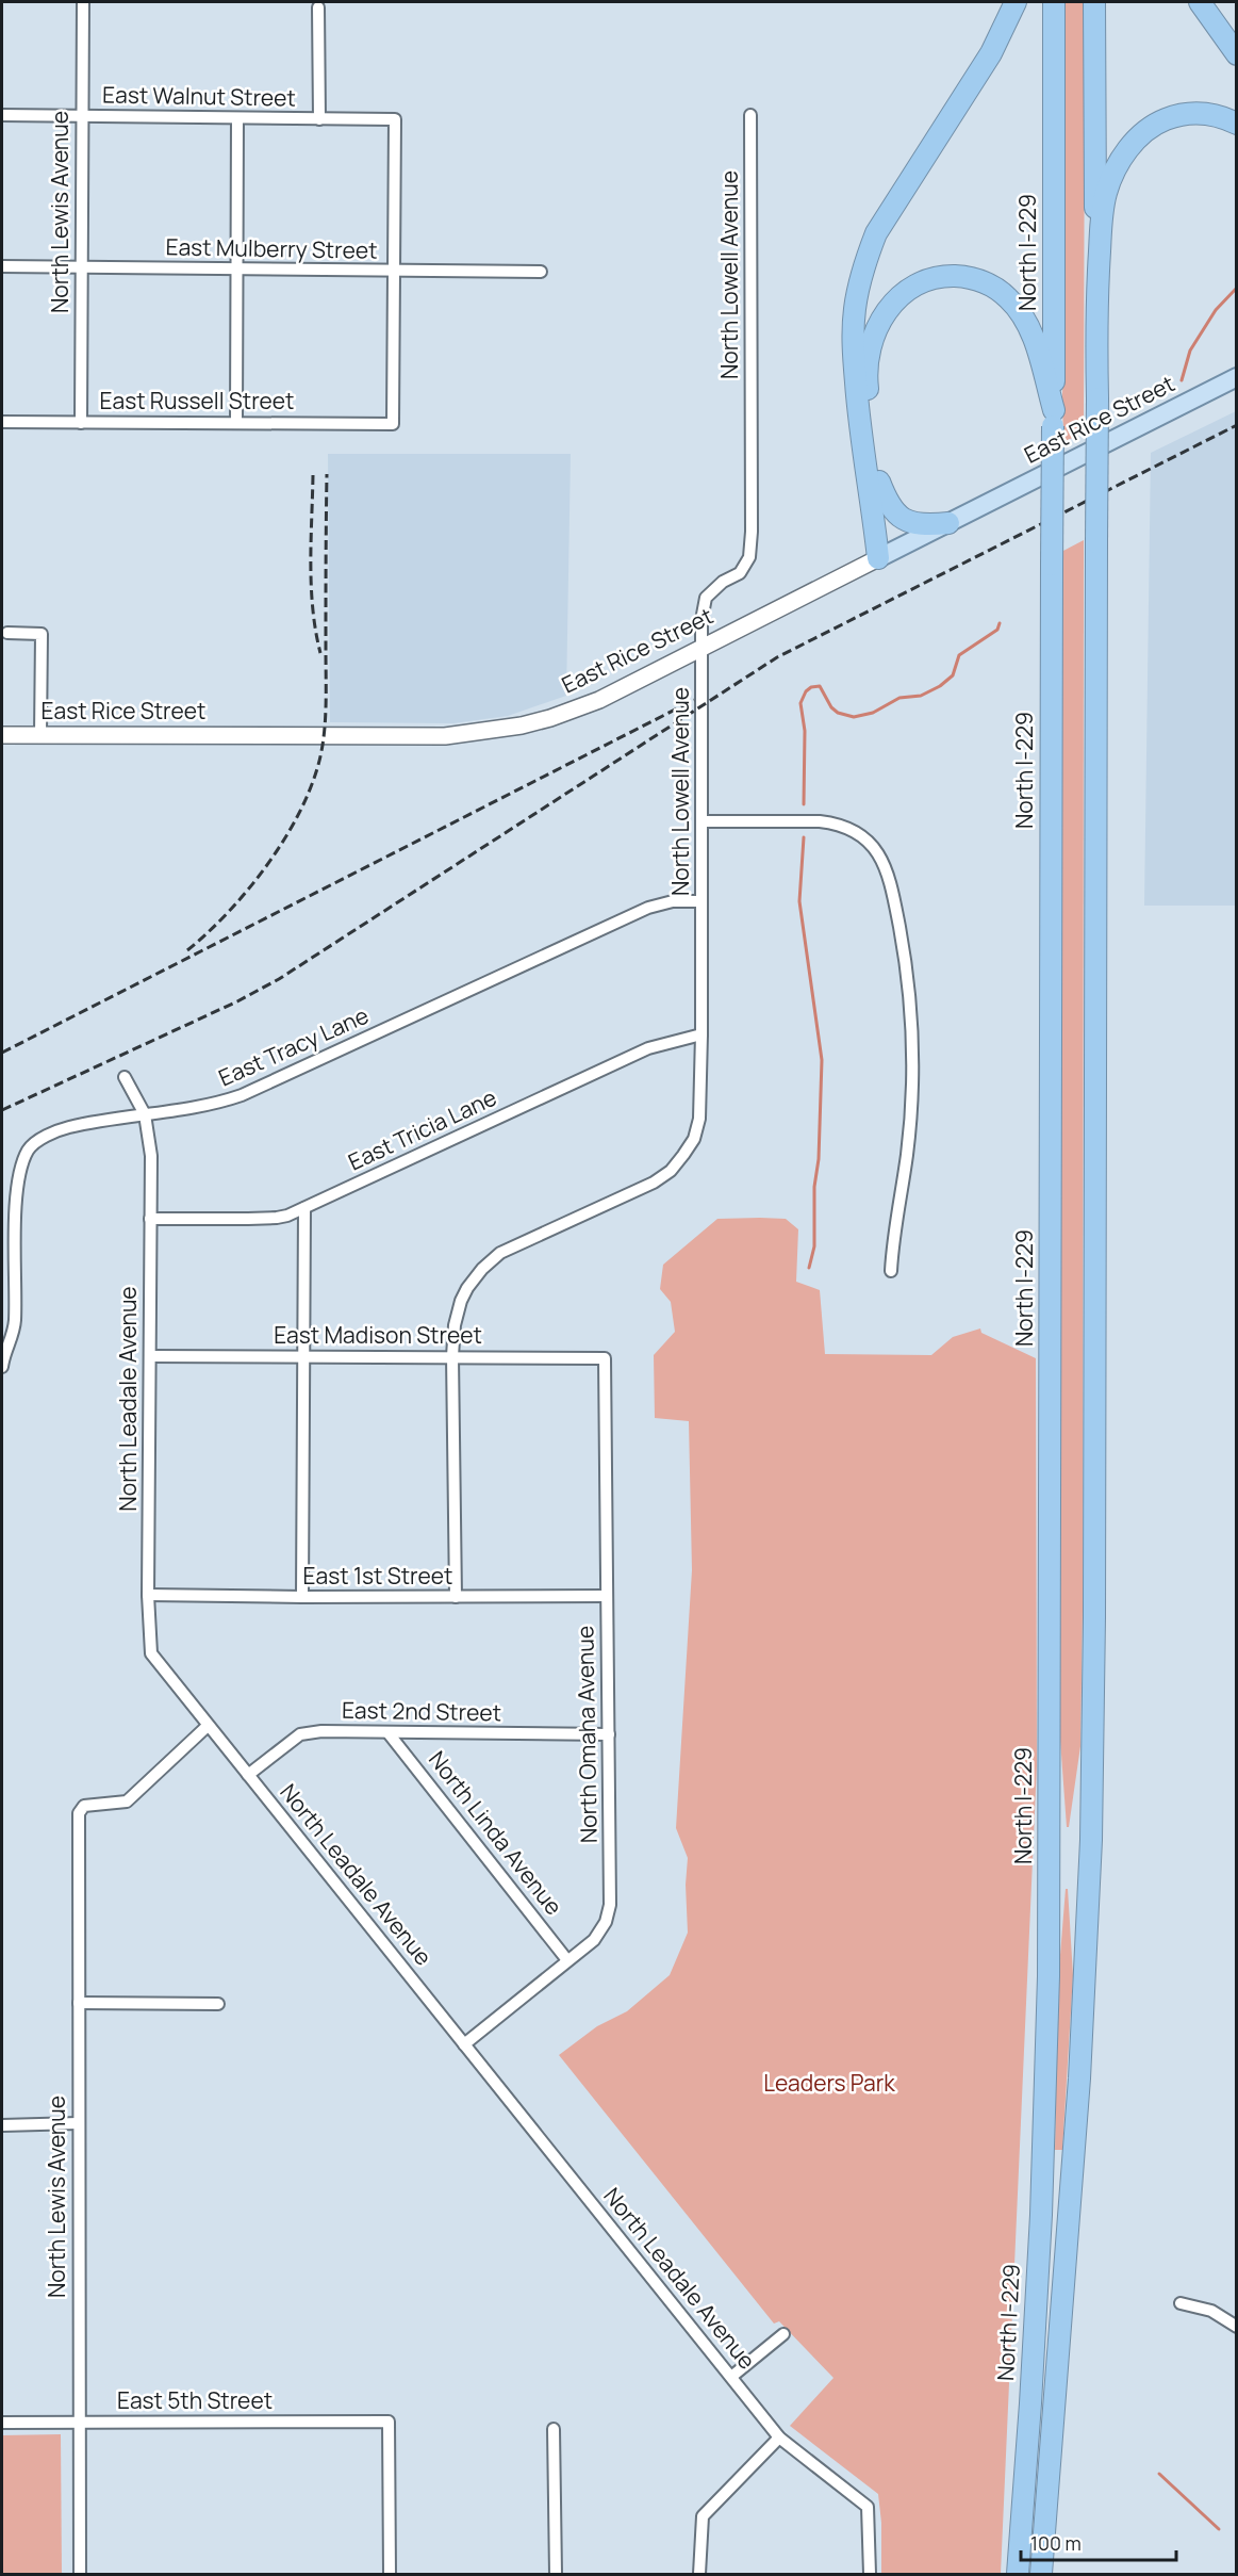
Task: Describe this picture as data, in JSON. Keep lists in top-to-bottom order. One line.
{"streets":{"highway":["North I-229"],"main road":["East Rice Street"],"street":["East Walnut Street","North Lewis Avenue","East Mulberry Street","North Lowell Avenue","East Russell Street","East Tracy Lane","East Tricia Lane","East Madison Street","North Leadale Avenue","East 1st Street","East 2nd Street","North Omaha Avenue","North Linda Avenue","East 5th Street"]},"crossings":[["East Walnut Street","North Lewis Avenue"],["East Walnut Street","East Mulberry Street"],["East Walnut Street","East Russell Street"],["North Lewis Avenue","East Mulberry Street"],["North Lewis Avenue","East Russell Street"],["North Lewis Avenue","North Leadale Avenue"],["North Lewis Avenue","East 5th Street"],["East Mulberry Street","East Russell Street"],["North Lowell Avenue","East Rice Street"],["North Lowell Avenue","East Tracy Lane"],["North Lowell Avenue","East Tricia Lane"],["North Lowell Avenue","East Madison Street"],["North Lowell Avenue","East 1st Street"],["East Tracy Lane","North Leadale Avenue"],["East Tricia Lane","North Leadale Avenue"],["East Madison Street","North Leadale Avenue"],["East Madison Street","North Omaha Avenue"],["North Leadale Avenue","East 1st Street"],["North Leadale Avenue","East 2nd Street"],["North Leadale Avenue","North Omaha Avenue"],["East 1st Street","North Omaha Avenue"],["East 2nd Street","North Omaha Avenue"],["East 2nd Street","North Linda Avenue"],["North Omaha Avenue","North Linda Avenue"]],"parks":["Leaders Park"],"scale_bar":"100 m"}
